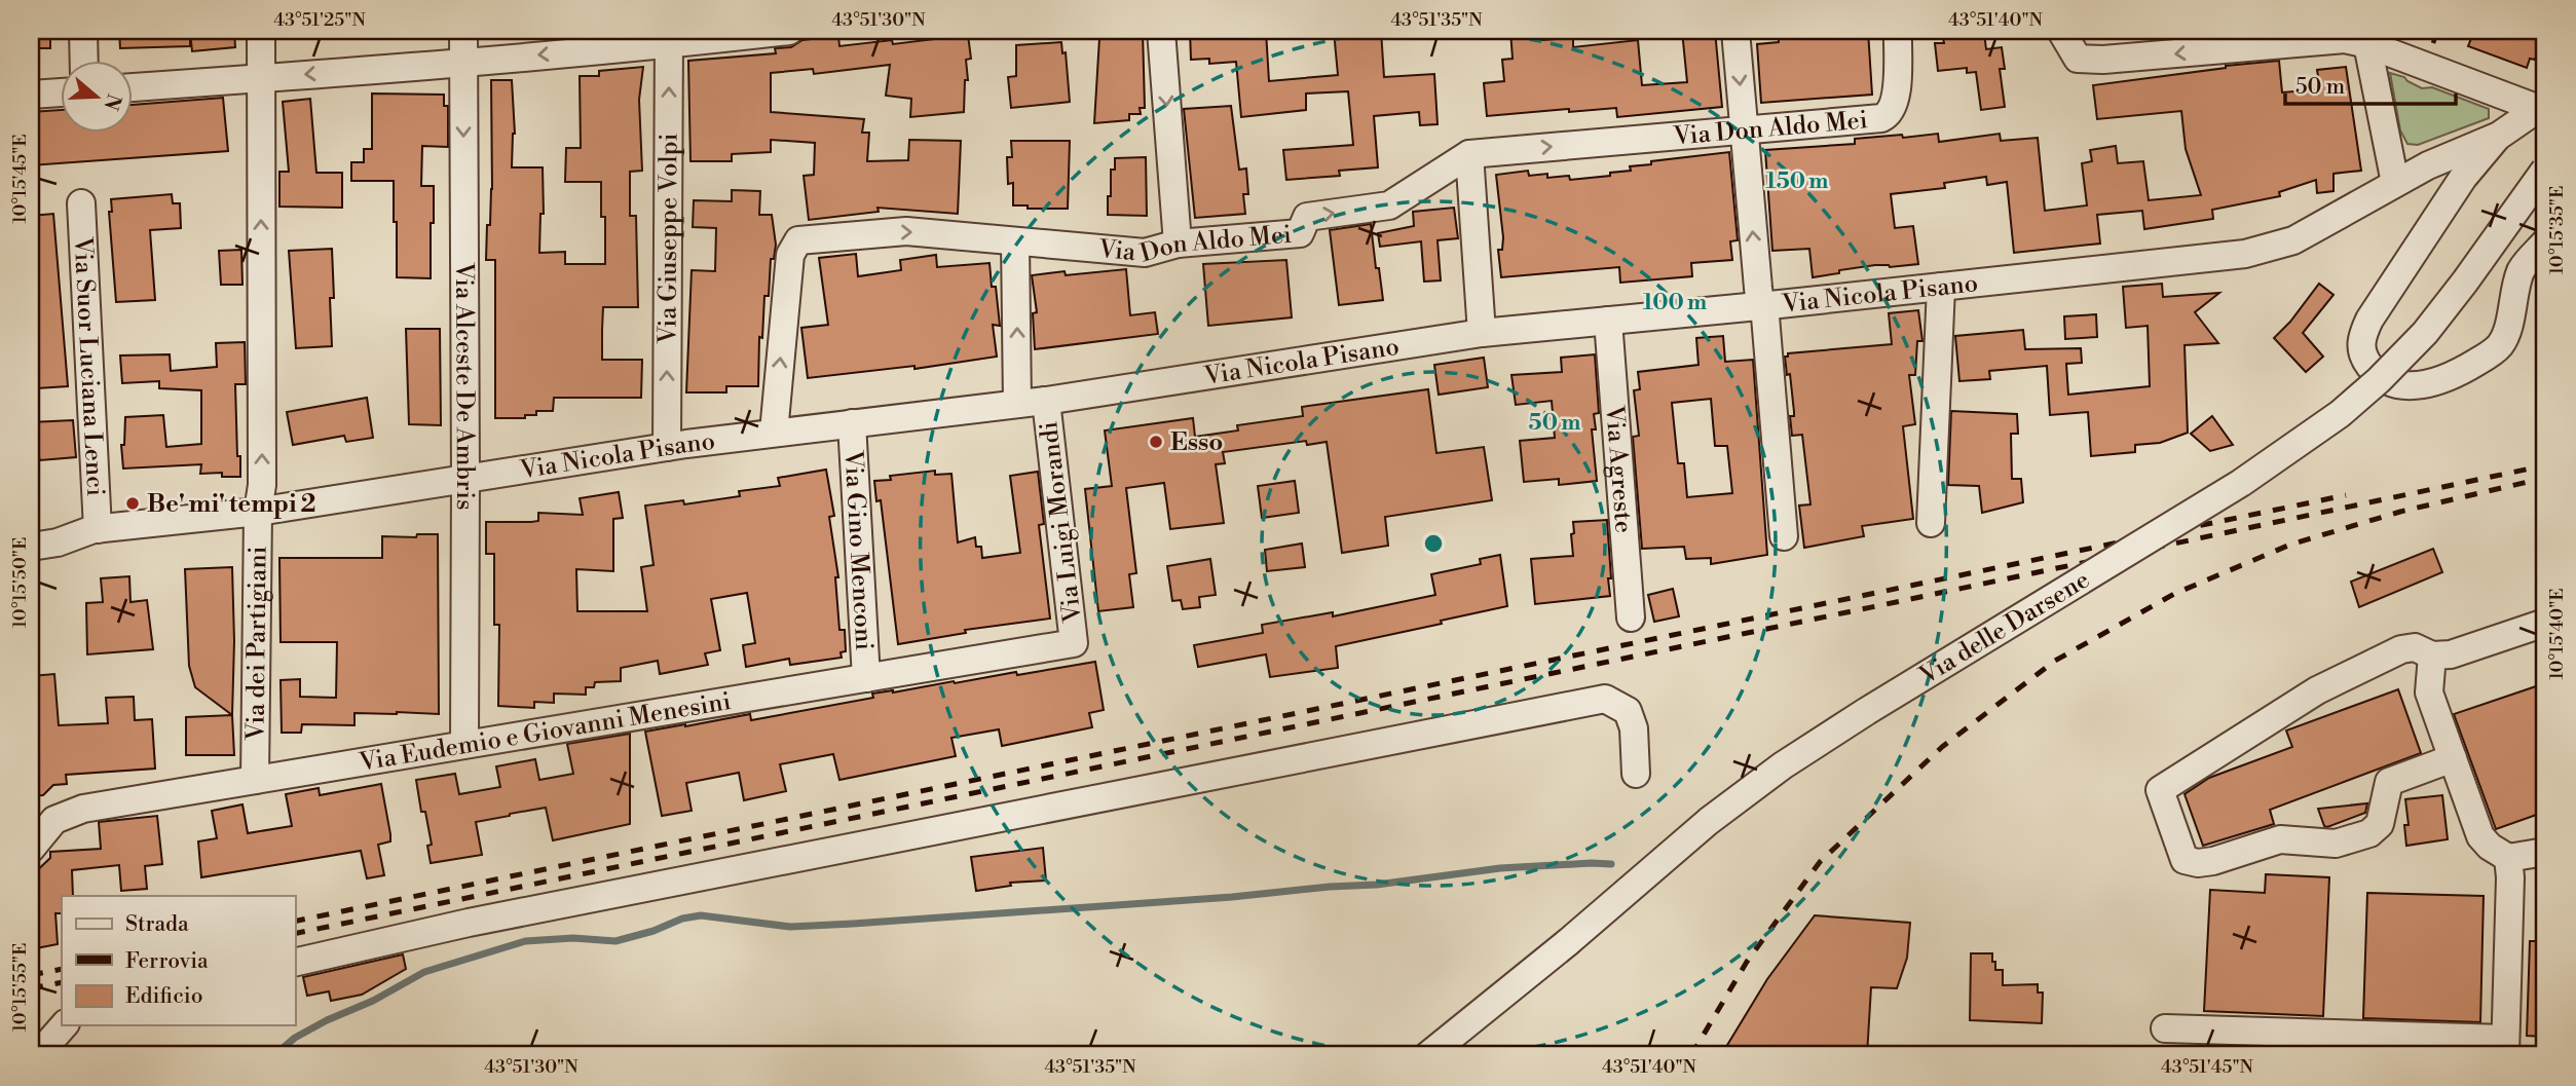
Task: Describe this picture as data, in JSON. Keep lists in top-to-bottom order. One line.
{"streets":{"street":["Via Don Aldo Mei","Via Giuseppe Volpi","Via Nicola Pisano","Via Suor Luciana Lenci","Via Alceste De Ambris","Via Agreste","Via Luigi Morandi","Via Gino Menconi","Via delle Darsene","Via dei Partigiani","Via Eudemio e Giovanni Menesini"]},"crossings":[["Via Don Aldo Mei","Via Nicola Pisano"],["Via Giuseppe Volpi","Via Nicola Pisano"],["Via Nicola Pisano","Via Suor Luciana Lenci"],["Via Nicola Pisano","Via Alceste De Ambris"],["Via Nicola Pisano","Via Agreste"],["Via Nicola Pisano","Via Luigi Morandi"],["Via Nicola Pisano","Via Gino Menconi"],["Via Nicola Pisano","Via dei Partigiani"],["Via Alceste De Ambris","Via Eudemio e Giovanni Menesini"],["Via Luigi Morandi","Via Eudemio e Giovanni Menesini"],["Via Gino Menconi","Via Eudemio e Giovanni Menesini"],["Via dei Partigiani","Via Eudemio e Giovanni Menesini"]],"one_way":["Via Don Aldo Mei","Via Giuseppe Volpi","Via Alceste De Ambris","Via dei Partigiani"],"places":["Esso","Be' mi' tempi 2"],"legend":["Strada","Ferrovia","Edificio"],"scale_bar":"50 m","north":"right","coordinates":["43°51'25\"N","43°51'30\"N","43°51'35\"N","43°51'40\"N","10°15'45\"E","10°15'35\"E","10°15'50\"E","10°15'40\"E","10°15'55\"E","43°51'45\"N"],"rings":["150 m","100 m","50 m"]}
